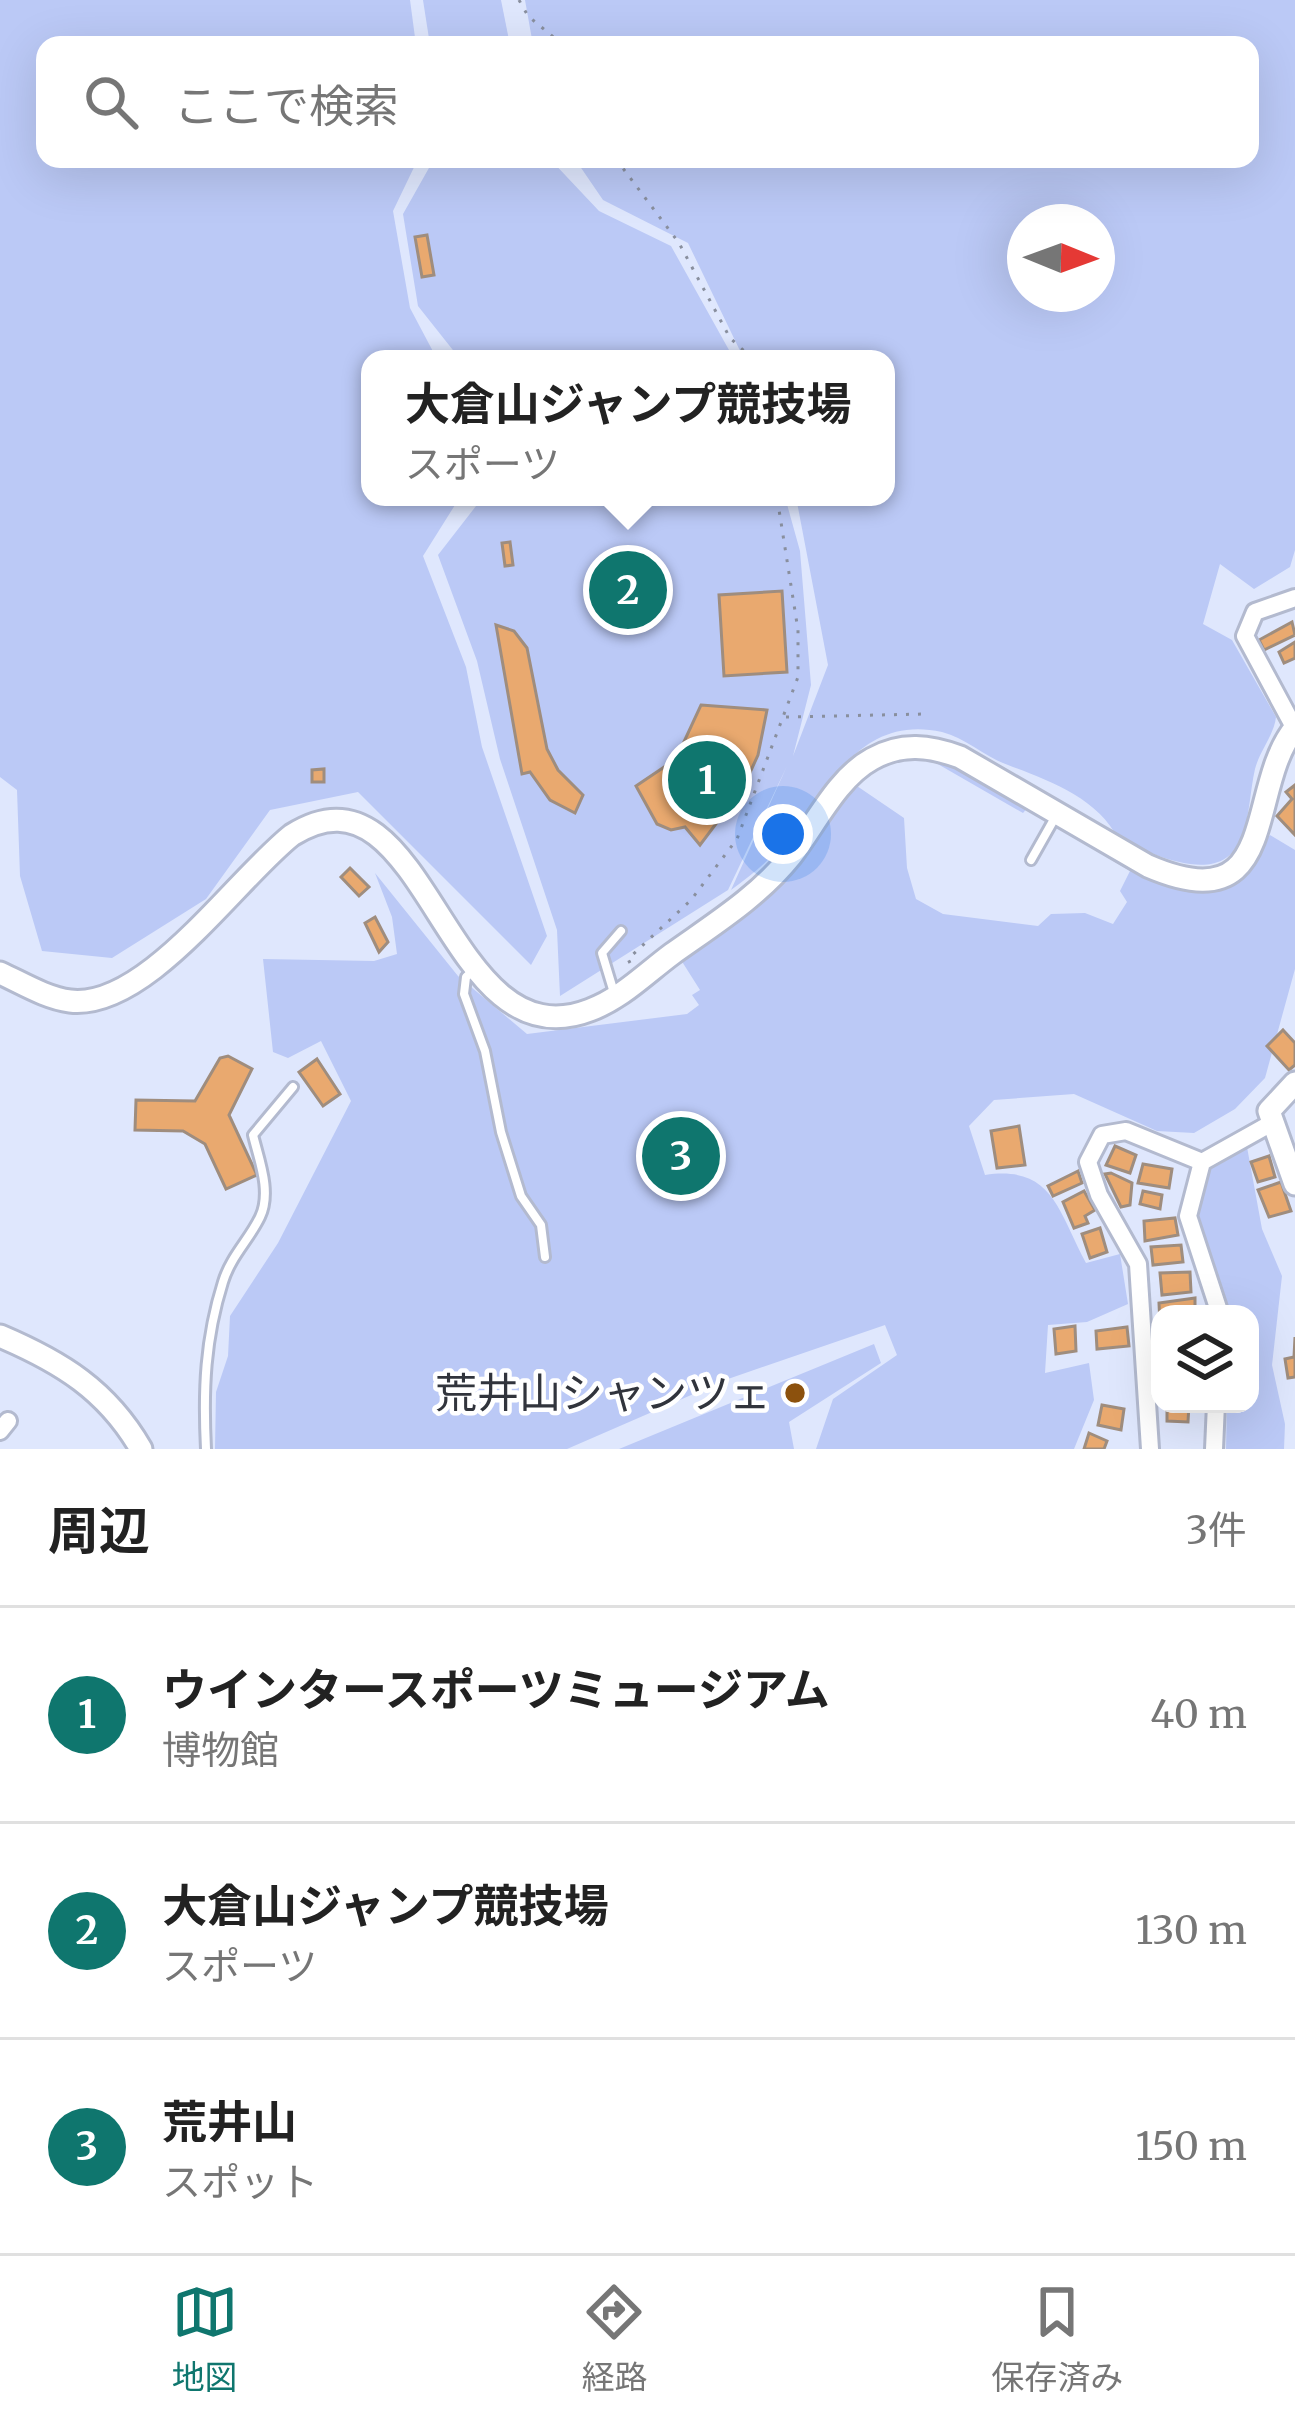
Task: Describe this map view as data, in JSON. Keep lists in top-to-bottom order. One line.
{"places":["荒井山シャンツェ"],"north":"right","page":{"search":"ここで検索","popup":["大倉山ジャンプ競技場","スポーツ"],"pins":["2","1","3"],"heading":["周辺","3件"],"list":[{"mark":"1","name":"ウインタースポーツミュージアム","note":"博物館","value":"40 m"},{"mark":"2","name":"大倉山ジャンプ競技場","note":"スポーツ","value":"130 m"},{"mark":"3","name":"荒井山","note":"スポット","value":"150 m"}],"nav":["地図","経路","保存済み"]}}
